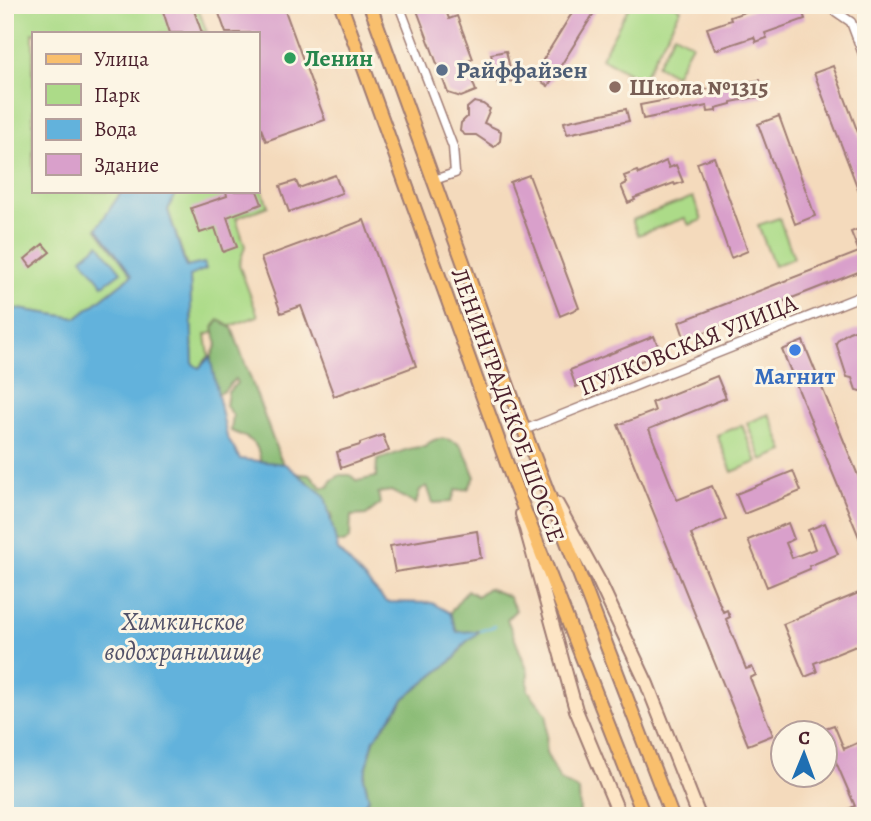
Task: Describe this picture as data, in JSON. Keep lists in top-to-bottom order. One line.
{"streets":{"main road":["ЛЕНИНГРАДСКОЕ ШОССЕ"],"street":["ПУЛКОВСКАЯ УЛИЦА"]},"crossings":[["ПУЛКОВСКАЯ УЛИЦА","ЛЕНИНГРАДСКОЕ ШОССЕ"]],"water":["Химкинское водохранилище"],"places":["Ленин","Райффайзен","Школа №1315","Магнит"],"legend":["Улица","Парк","Вода","Здание"],"north":"top"}
